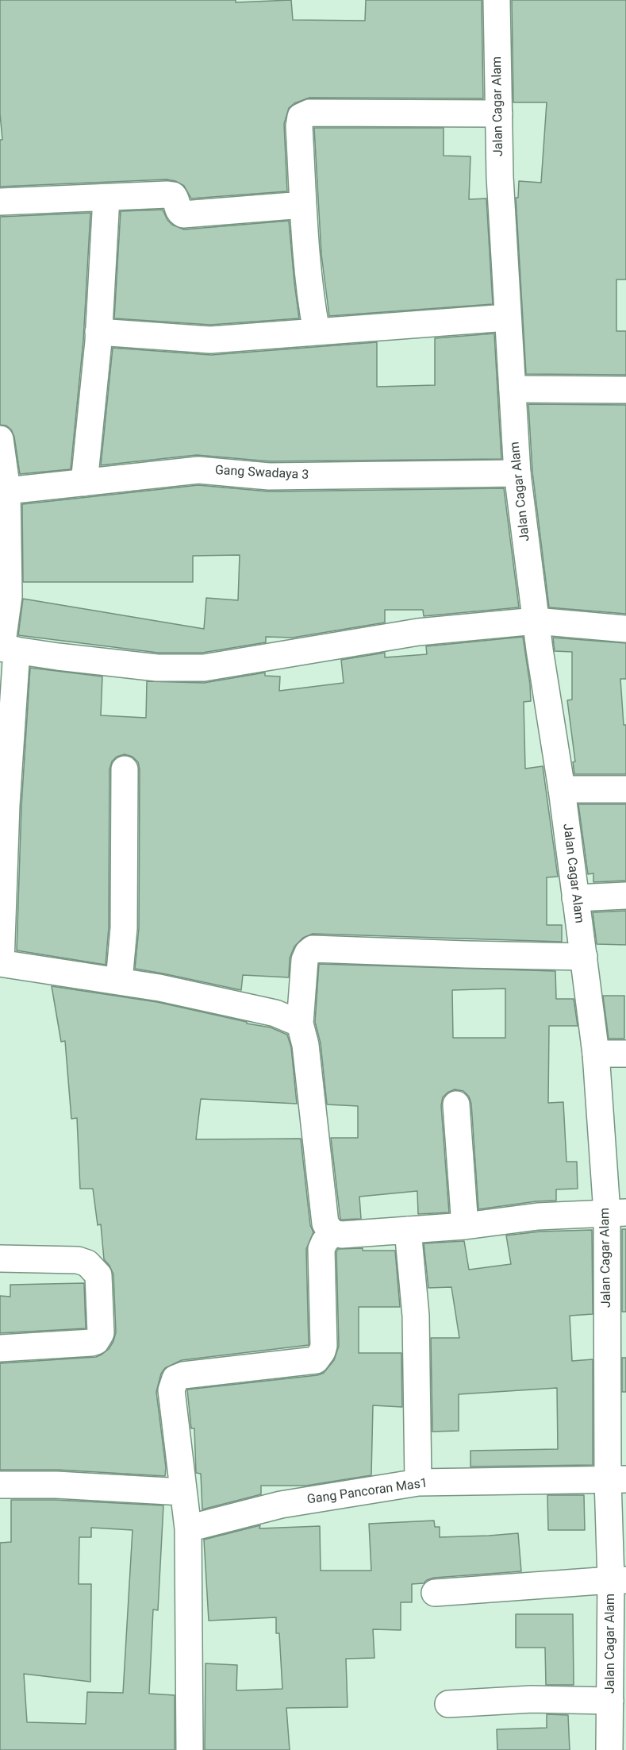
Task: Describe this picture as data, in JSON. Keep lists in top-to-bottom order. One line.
{"streets":{"street":["Jalan Cagar Alam","Gang Swadaya 3","Gang Pancoran Mas1"]},"crossings":[["Jalan Cagar Alam","Gang Swadaya 3"],["Jalan Cagar Alam","Gang Pancoran Mas1"]]}
